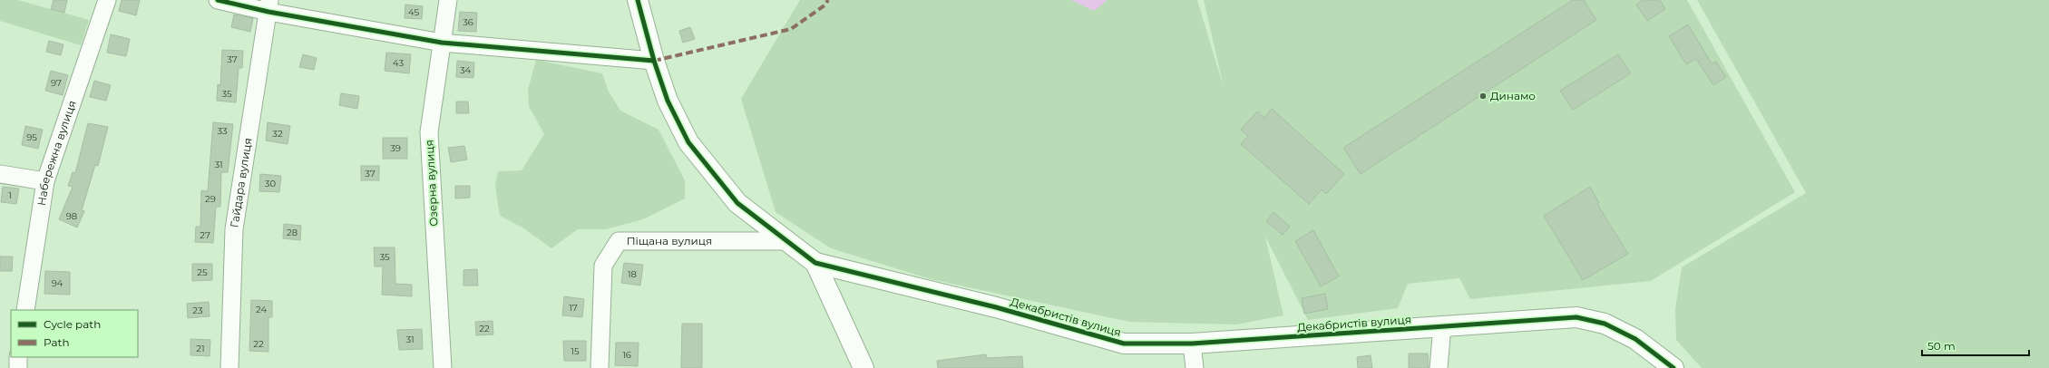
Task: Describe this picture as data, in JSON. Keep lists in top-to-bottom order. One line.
{"streets":{"street":["Набережна вулиця","Гайдара вулиця","Озерна вулиця","Піщана вулиця","Декабристів вулиця"]},"crossings":[["Піщана вулиця","Декабристів вулиця"]],"places":["Динамо"],"house_numbers":["45","36","37","43","34","97","35","33","32","95","39","31","37","30","1","29","98","28","27","35","25","18","94","17","24","23","22","31","22","21","15","16"],"legend":["Cycle path","Path"],"scale_bar":"50 m"}
